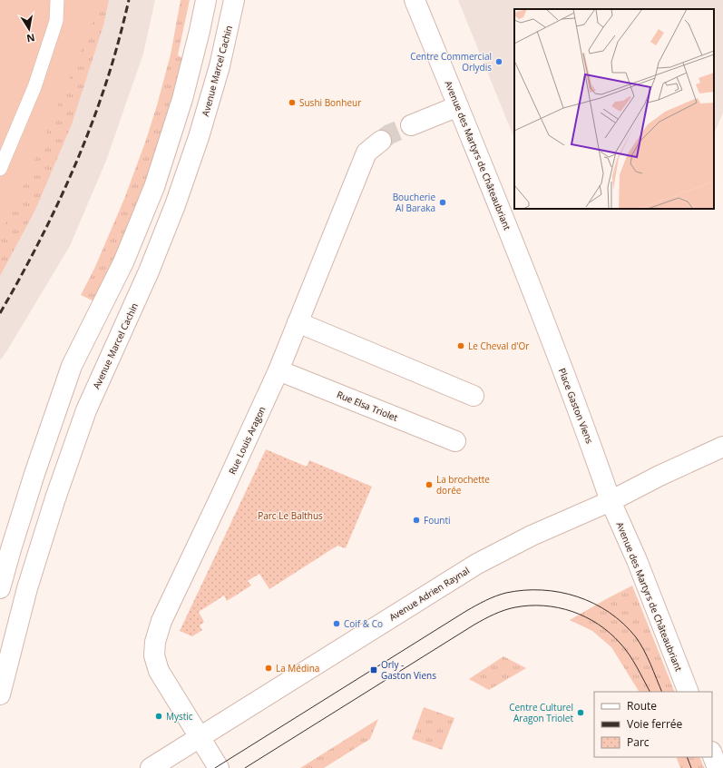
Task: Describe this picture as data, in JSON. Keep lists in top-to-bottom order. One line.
{"streets":{"street":["Avenue Marcel Cachin","Avenue des Martyrs de Châteaubriant","Rue Elsa Triolet","Place Gaston Viens","Rue Louis Aragon","Avenue Adrien Raynal"]},"crossings":[["Avenue des Martyrs de Châteaubriant","Place Gaston Viens"],["Avenue des Martyrs de Châteaubriant","Avenue Adrien Raynal"],["Rue Elsa Triolet","Rue Louis Aragon"],["Place Gaston Viens","Avenue Adrien Raynal"],["Rue Louis Aragon","Avenue Adrien Raynal"]],"parks":["Parc Le Balthus"],"places":{"other":["Centre Commercial Orlydis","Sushi Bonheur","Boucherie Al Baraka","Le Cheval d'Or","La brochette dorée","Founti","Coif & Co","La Médina","Centre Culturel Aragon Triolet","Mystic"],"transit":["Orly - Gaston Viens"]},"legend":["Route","Voie ferrée","Parc"],"north":"bottom"}
